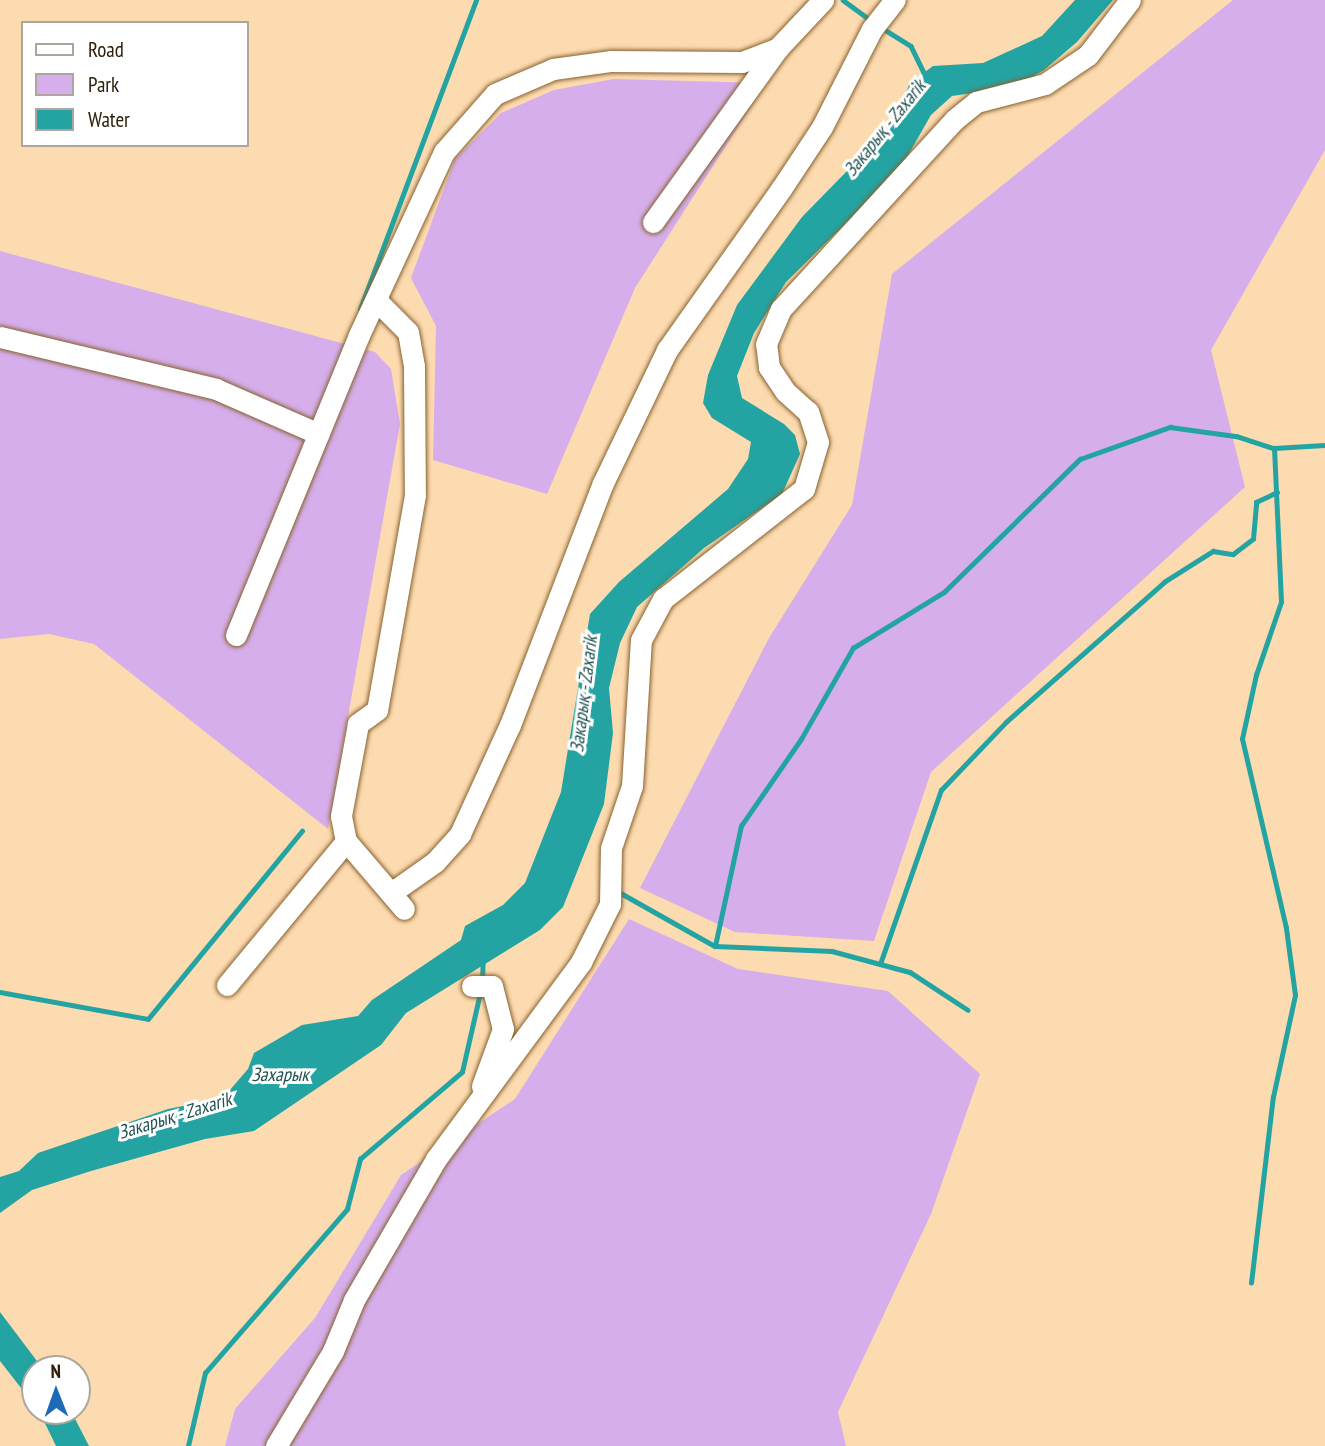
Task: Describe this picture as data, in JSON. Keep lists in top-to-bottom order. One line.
{"water":["Закарық - Zaxarik","Захарык"],"legend":["Road","Park","Water"],"north":"top"}
